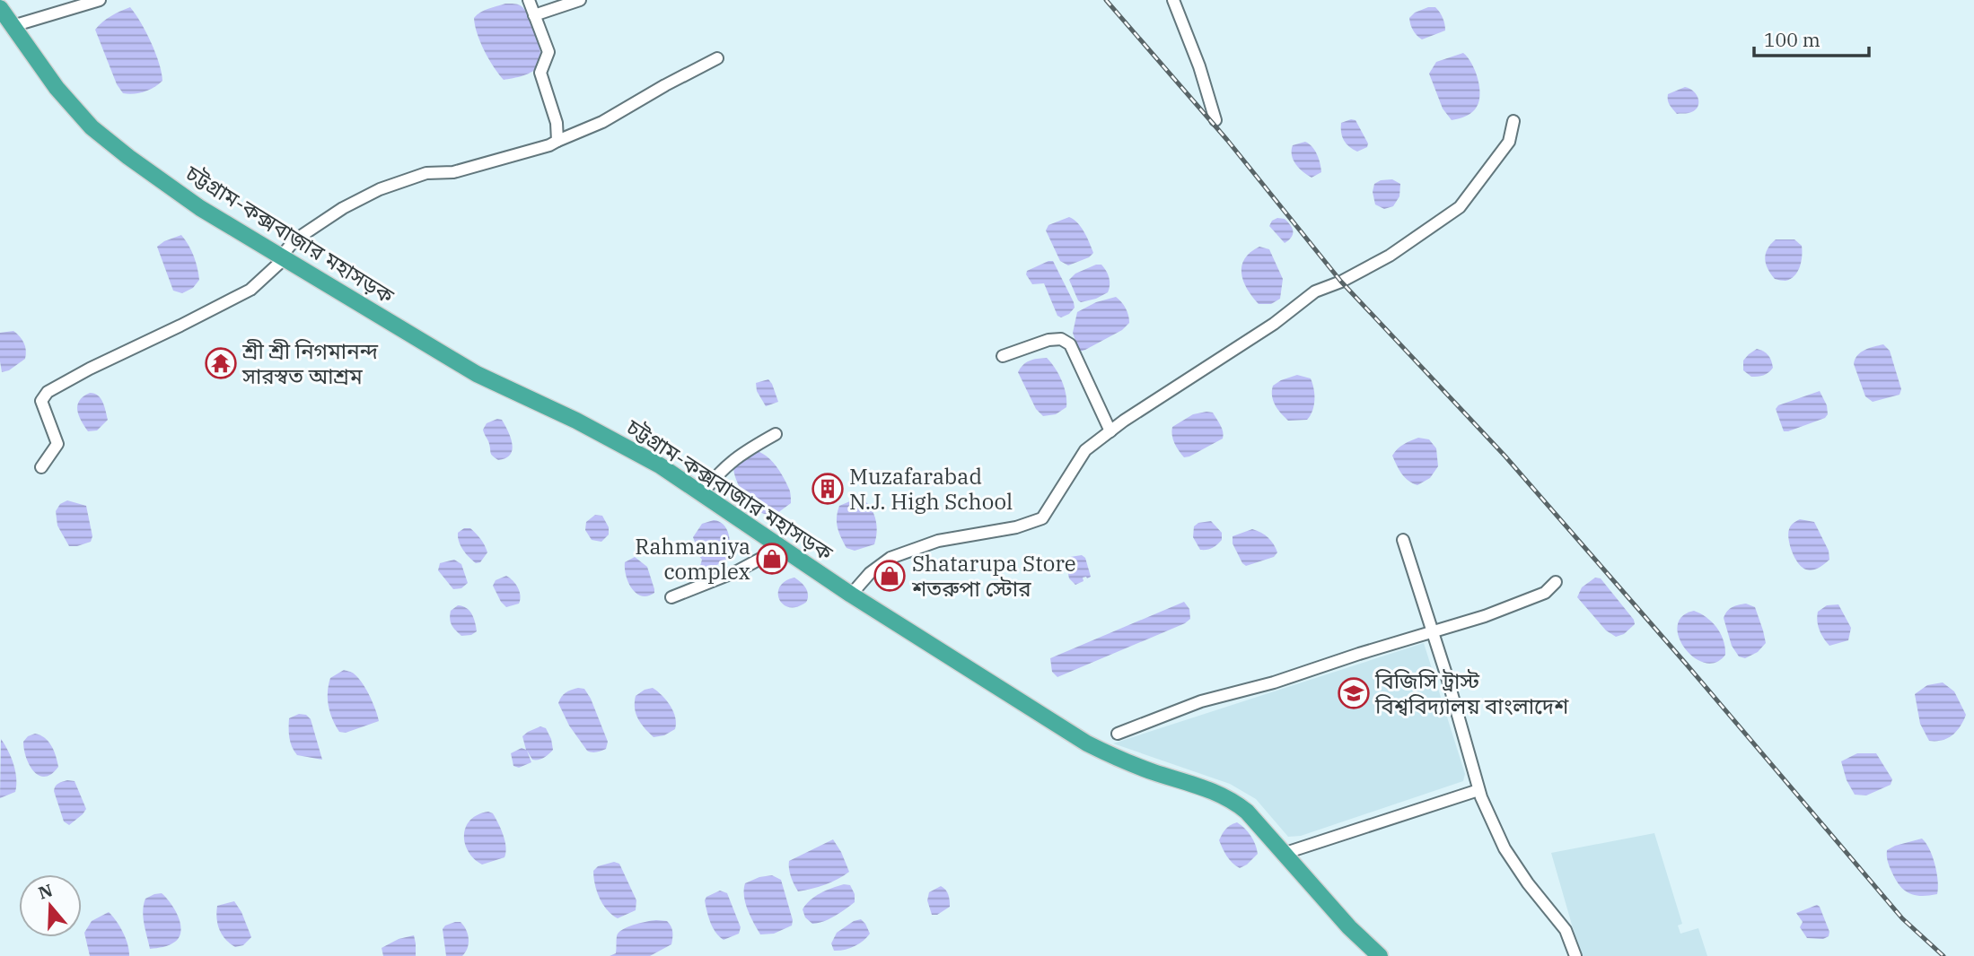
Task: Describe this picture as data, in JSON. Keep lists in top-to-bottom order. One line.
{"streets":{"highway":["চট্টগ্রাম-কক্সবাজার মহাসড়ক"]},"places":{"temple":["শ্রী শ্রী নিগমানন্দ সারস্বত আশ্রম"],"building":["Muzafarabad N.J. High School"],"shop":["Rahmaniya complex","Shatarupa Store শতরুপা স্টোর"],"school or university":["বিজিসি ট্রাস্ট বিশ্ববিদ্যালয় বাংলাদেশ"]},"scale_bar":"100 m","north":"top"}
